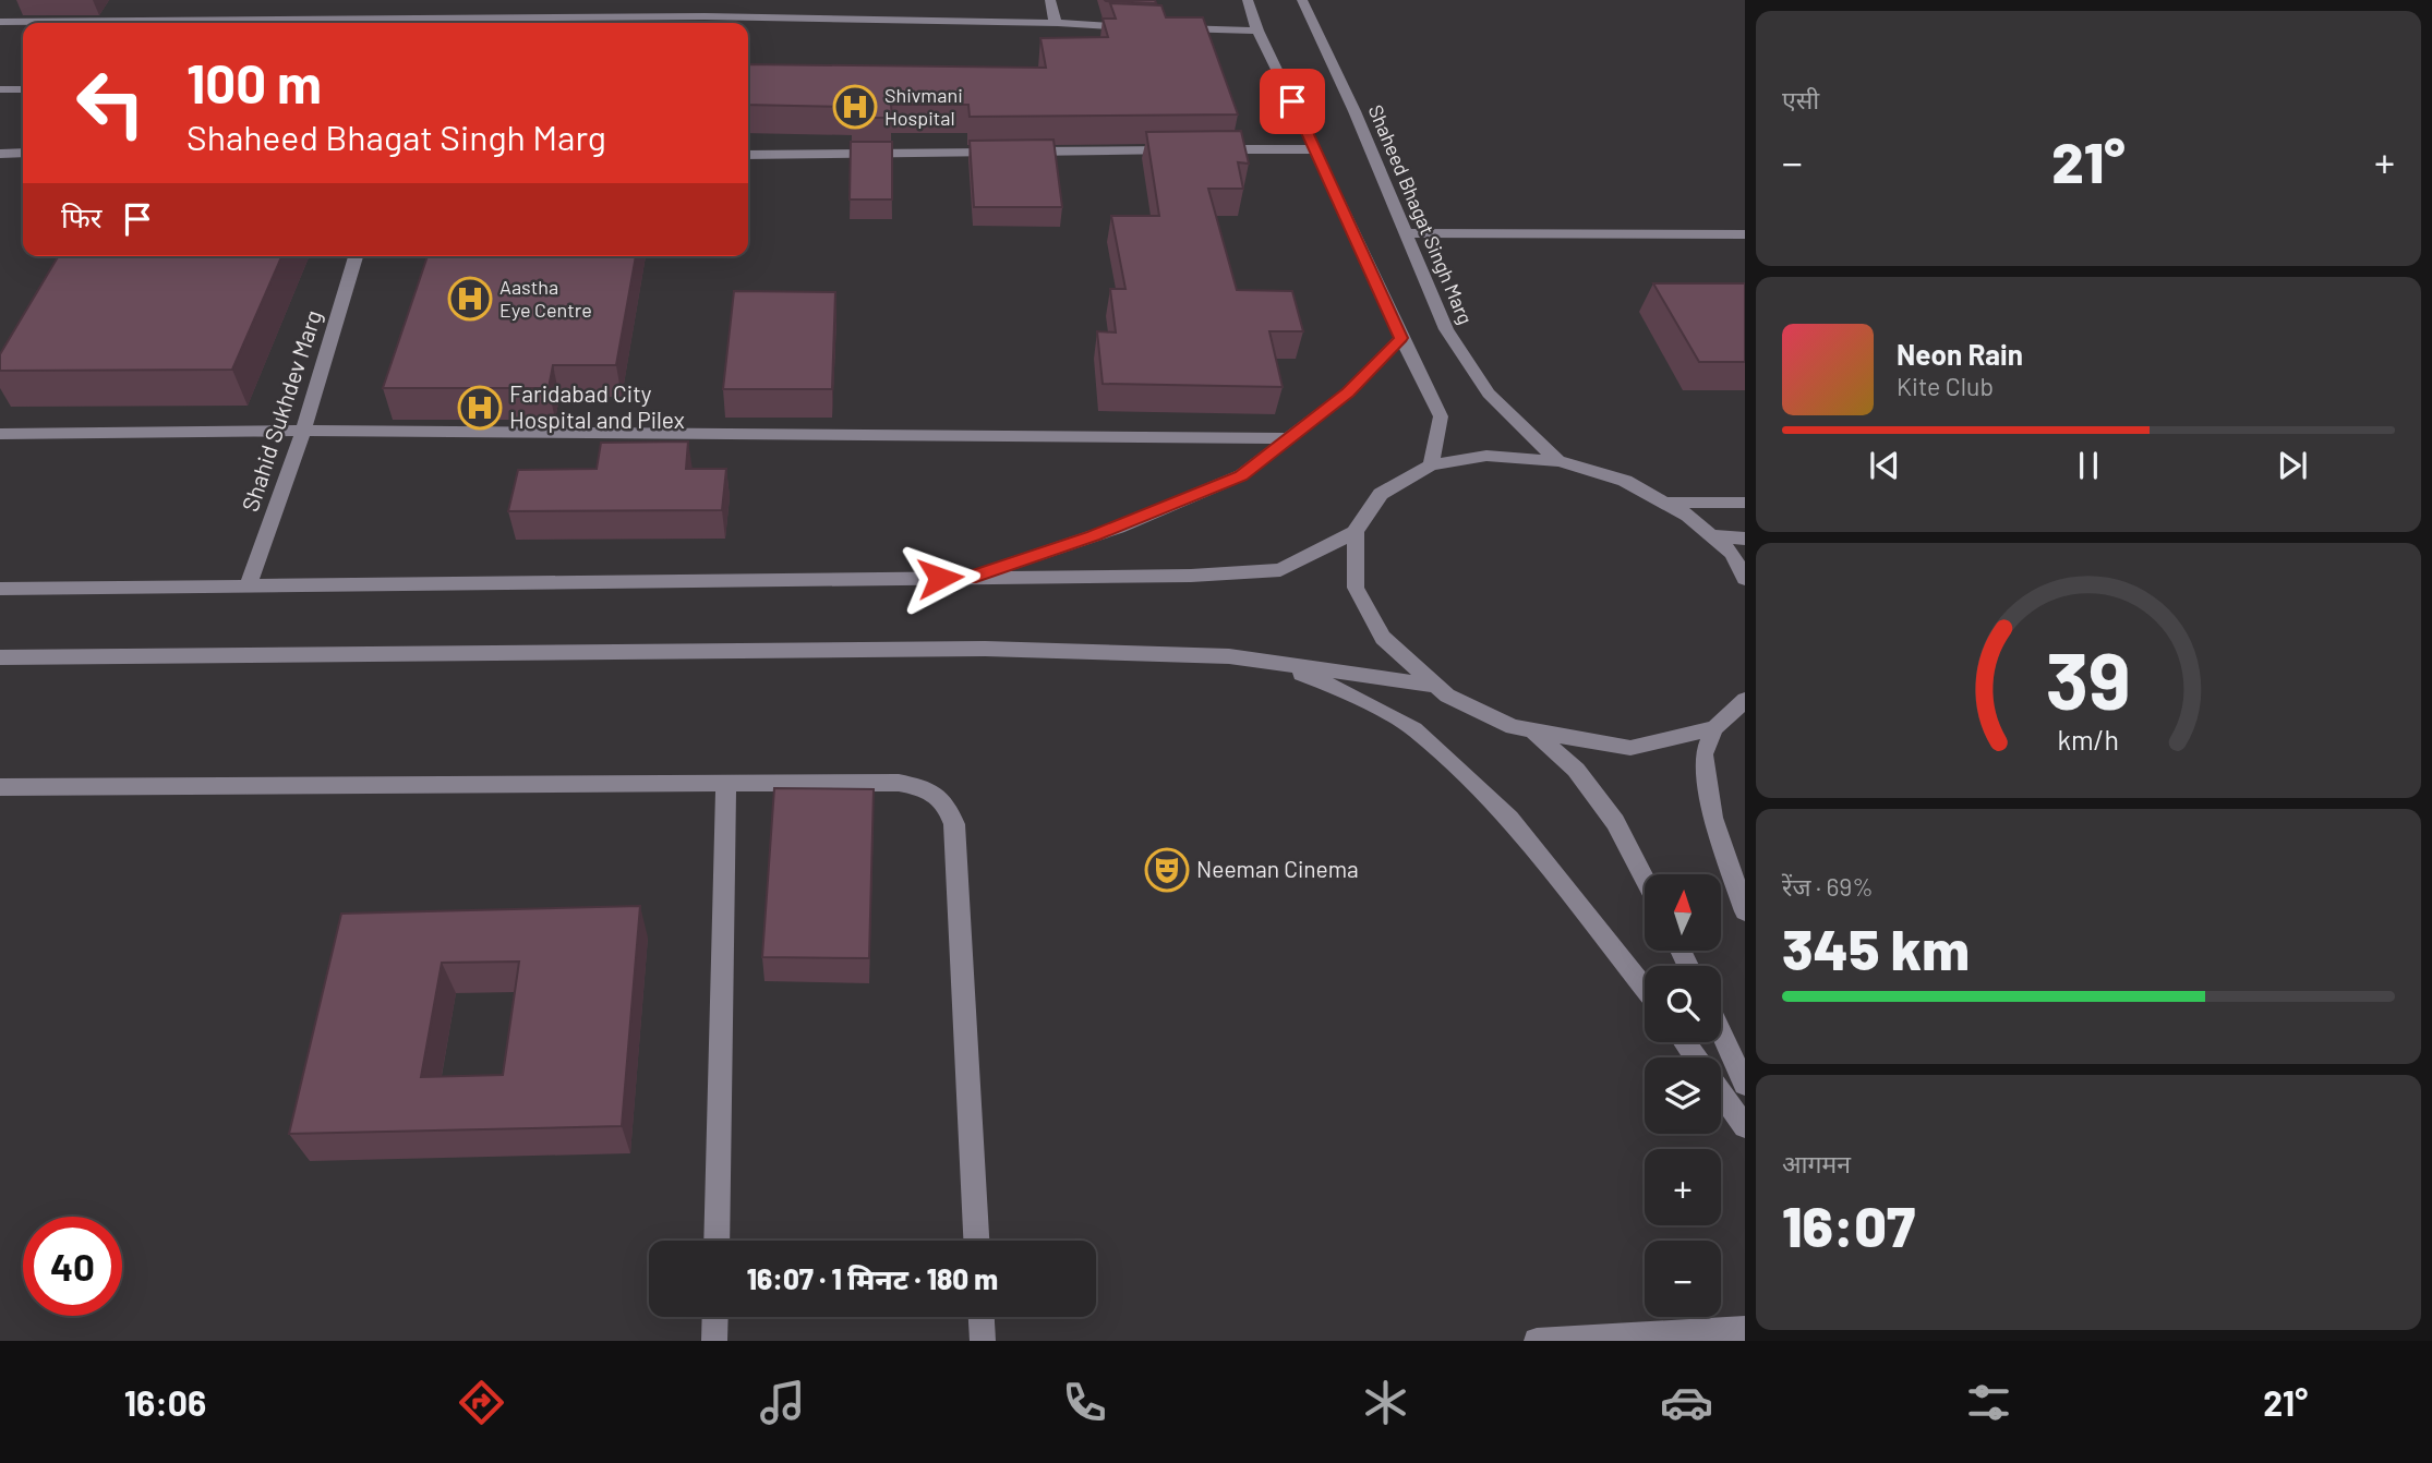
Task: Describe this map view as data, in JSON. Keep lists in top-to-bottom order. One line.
{"streets":{"street":["Shaheed Bhagat Singh Marg","Shahid Sukhdev Marg"]},"places":{"hospital":["Shivmani Hospital","Aastha Eye Centre","Faridabad City Hospital and Pilex"],"theatre":["Neeman Cinema"]},"north":"top","page":{"tile":["एसी",["रेंज · 69%","345 km"],["आगमन","16:07"]],"turn":["100 m","Shaheed Bhagat Singh Marg"],"heat":["−","21°","+"],"then":"फिर","song":["Neon Rain","Kite Club"],"map_buttons":["+","−"],"limit":"40","trip":"16:07 · 1 मिनट · 180 m","tabs":["16:06","21°"],"gauge":["39","km/h"]}}
